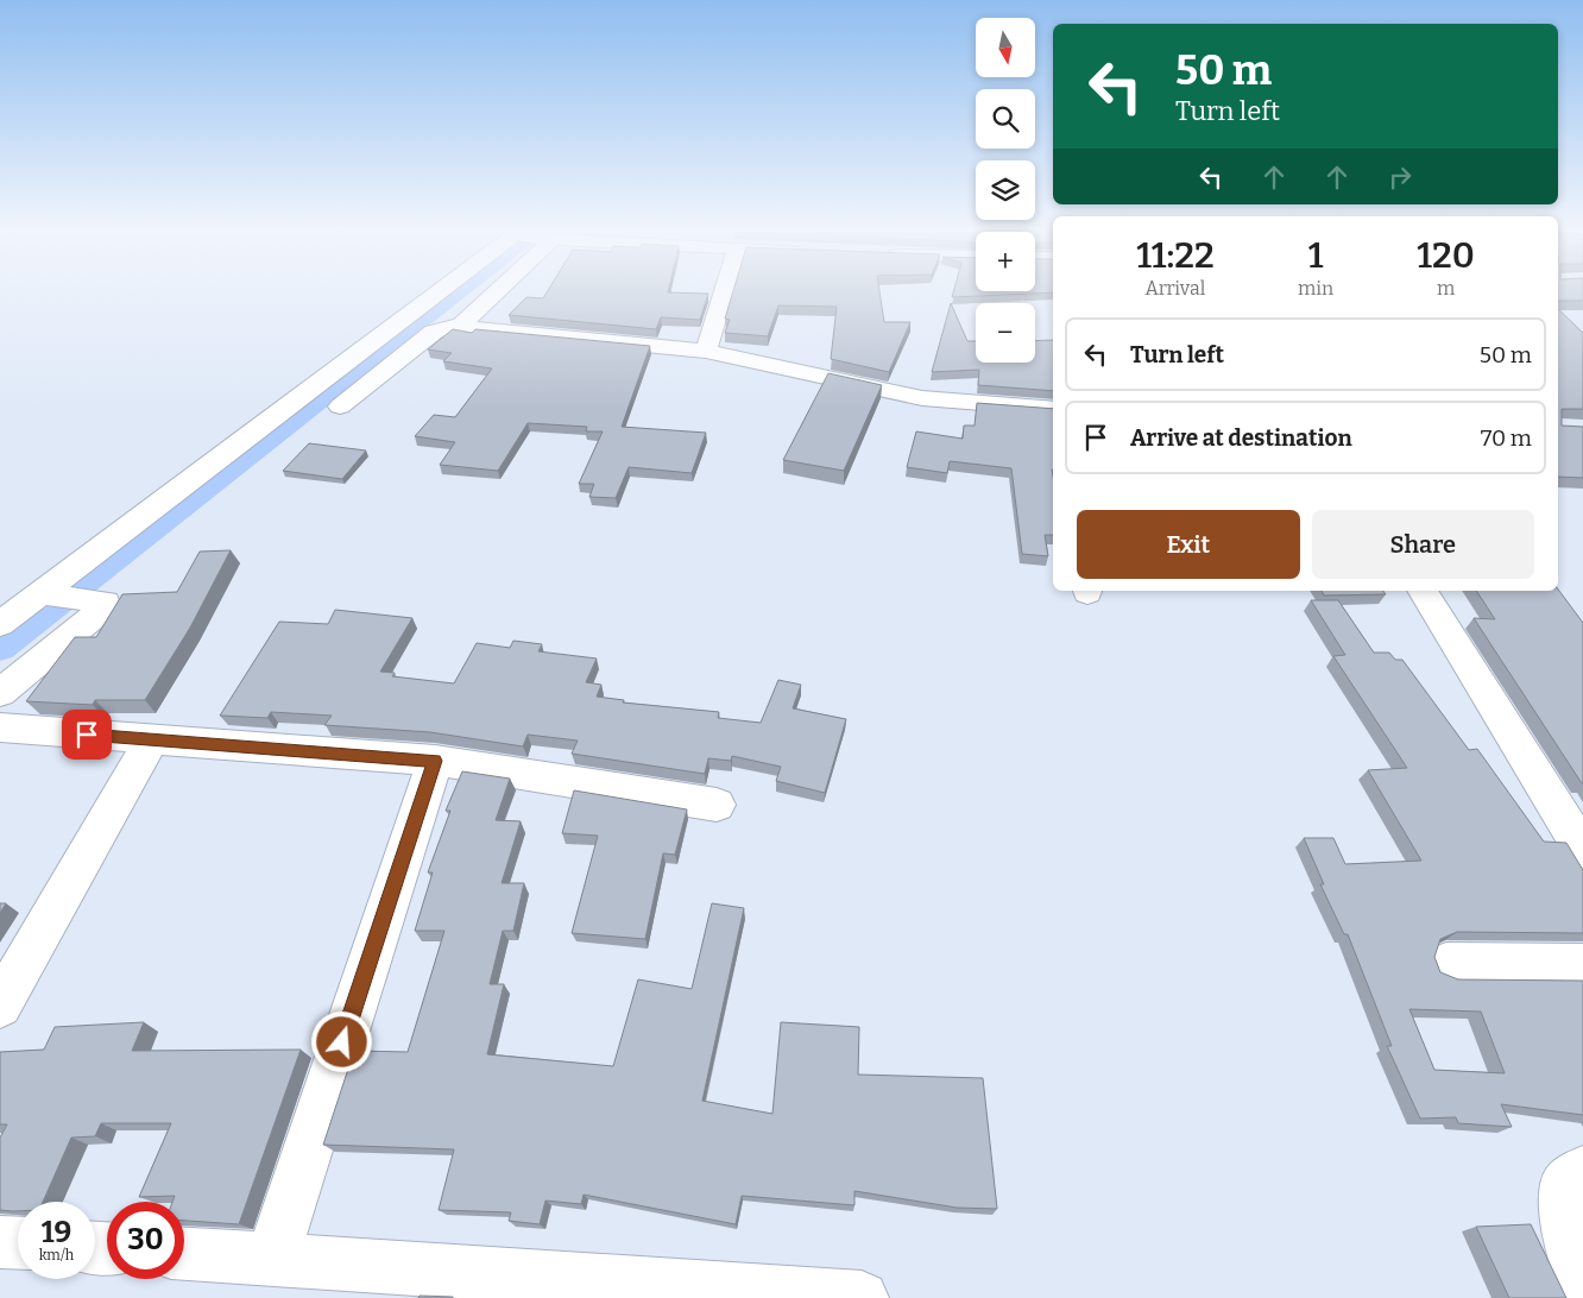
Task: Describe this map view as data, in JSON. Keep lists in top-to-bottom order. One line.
{"north":"bottom","page":{"map_buttons":["+","−"],"turn":["50 m","Turn left"],"eta":["11:22","Arrival","1","min","120","m"],"list":[{"name":"Turn left","value":"50 m"},{"name":"Arrive at destination","value":"70 m"}],"buttons":["Exit","Share"],"speed":"19 km/h","limit":"30"}}
